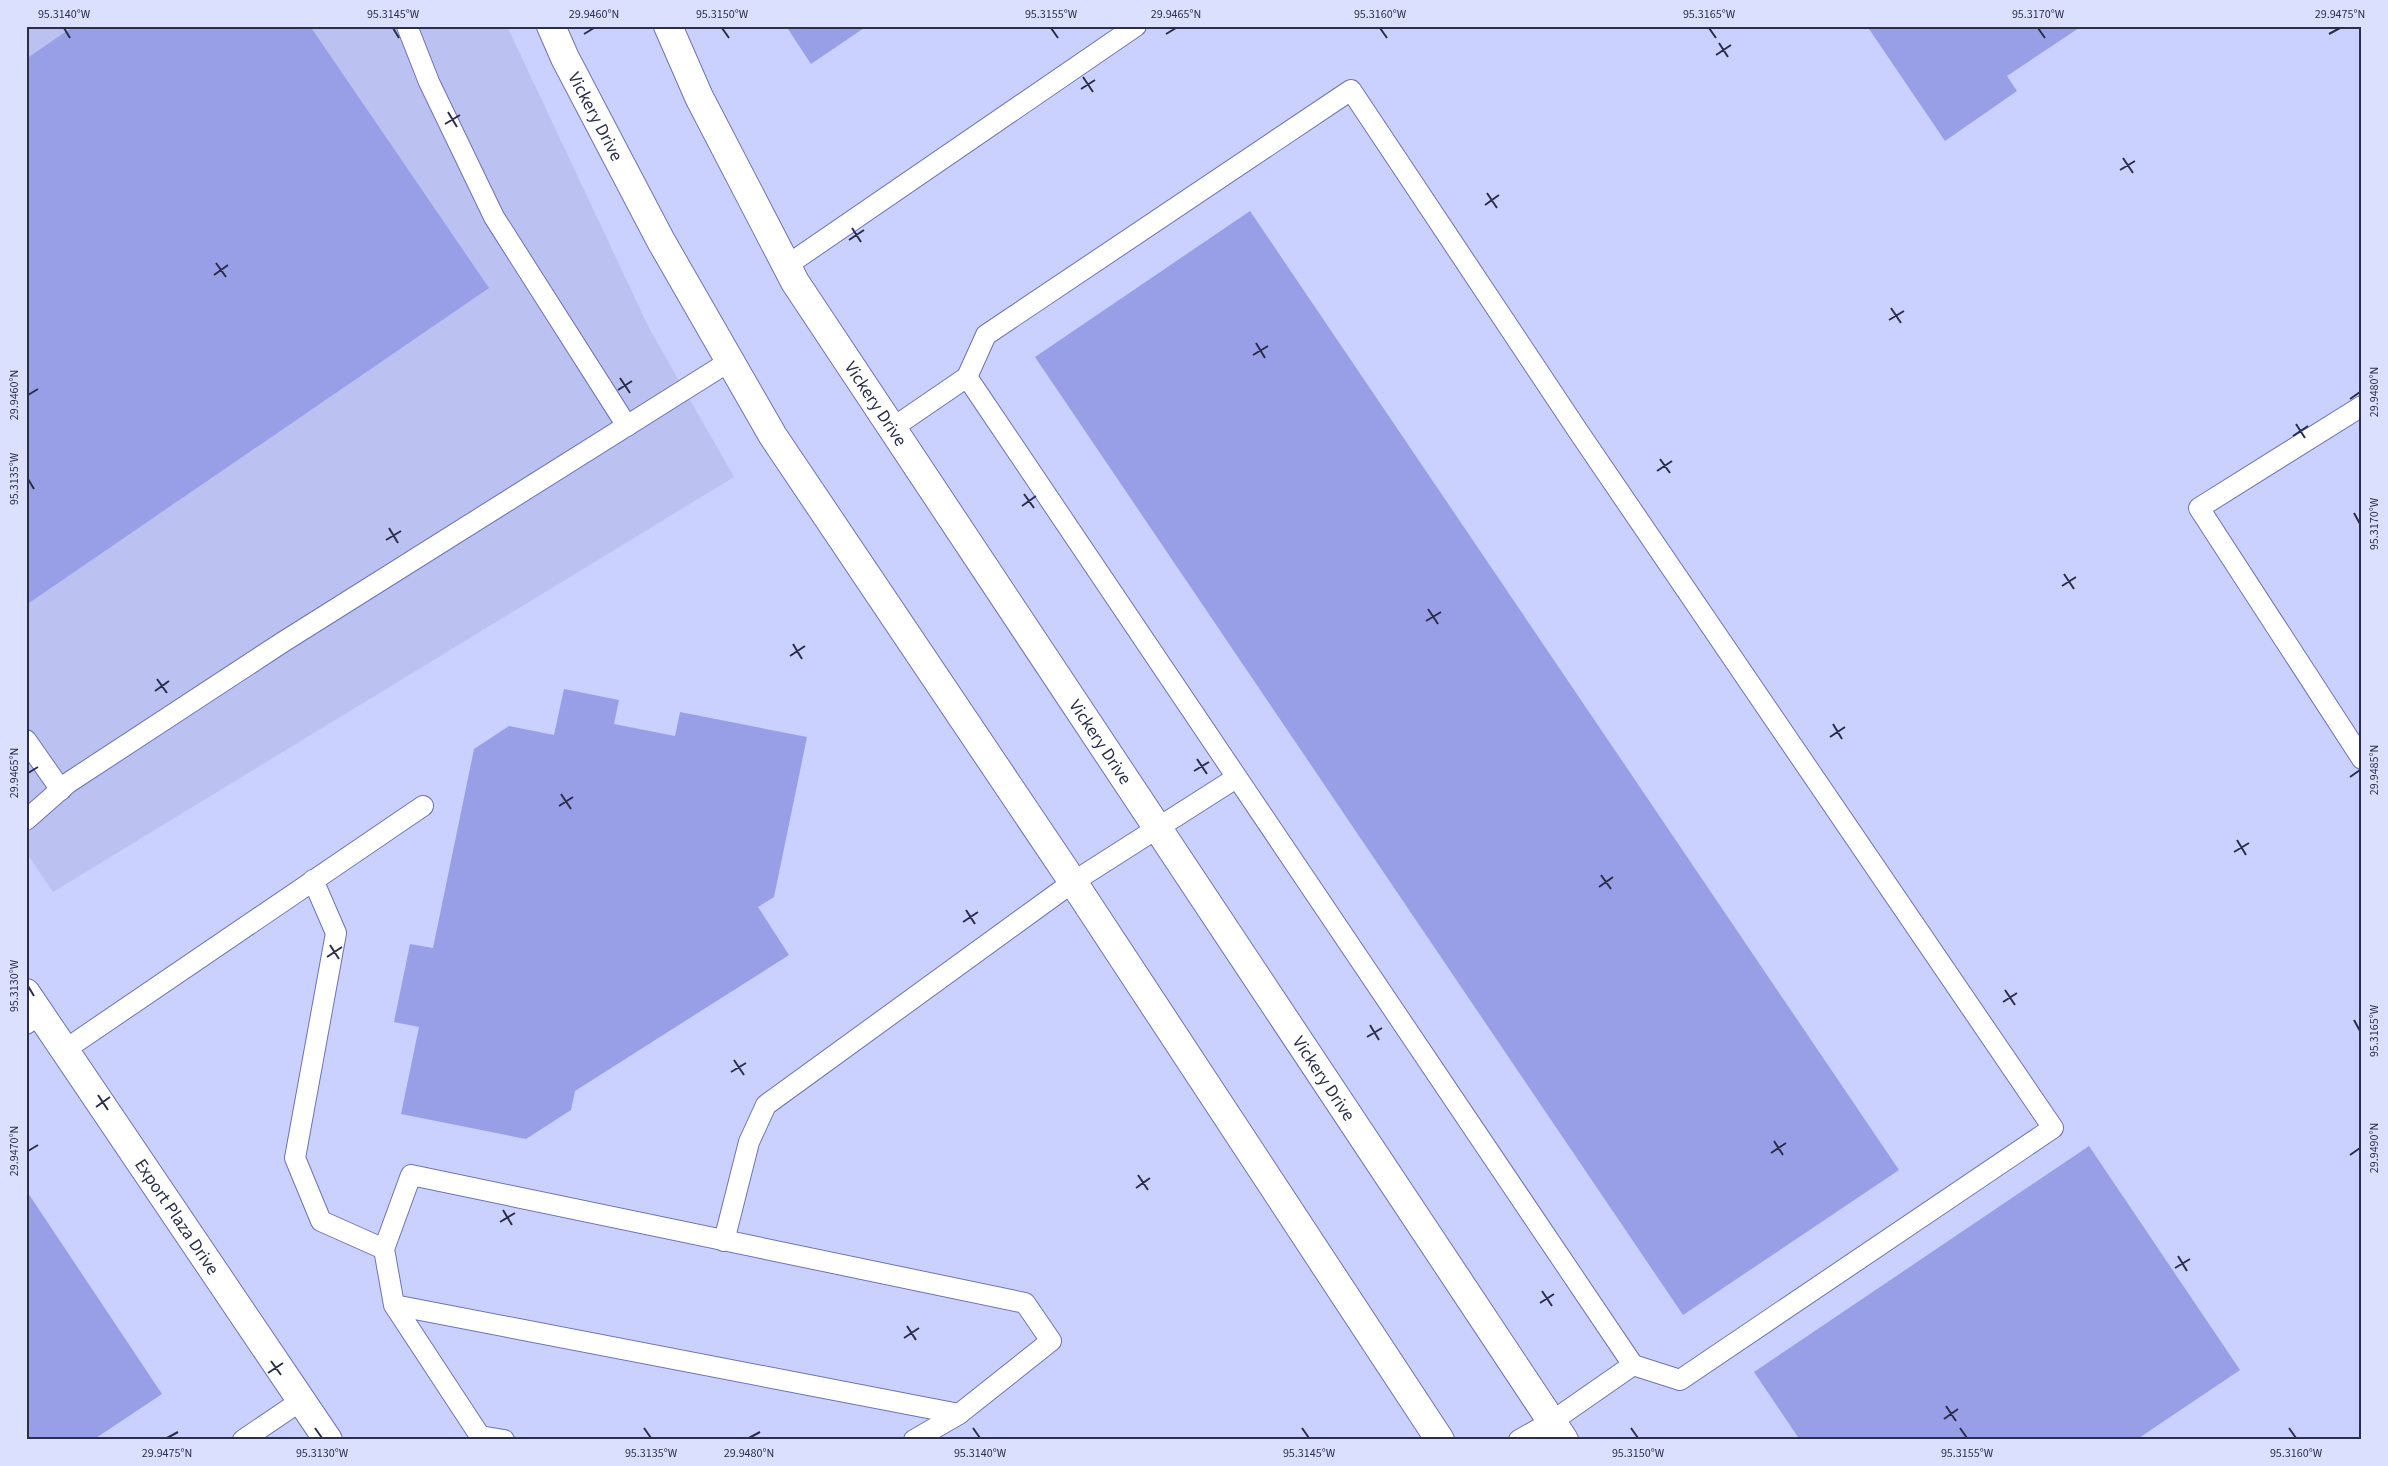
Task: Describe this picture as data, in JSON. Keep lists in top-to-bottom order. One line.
{"streets":{"main road":["Vickery Drive","Export Plaza Drive"]},"coordinates":["95.3140°W","95.3145°W","29.9460°N","95.3150°W","95.3155°W","29.9465°N","95.3160°W","95.3165°W","95.3170°W","29.9475°N","29.9480°N","95.3135°W","29.9485°N","95.3130°W","29.9490°N","29.9470°N"]}
